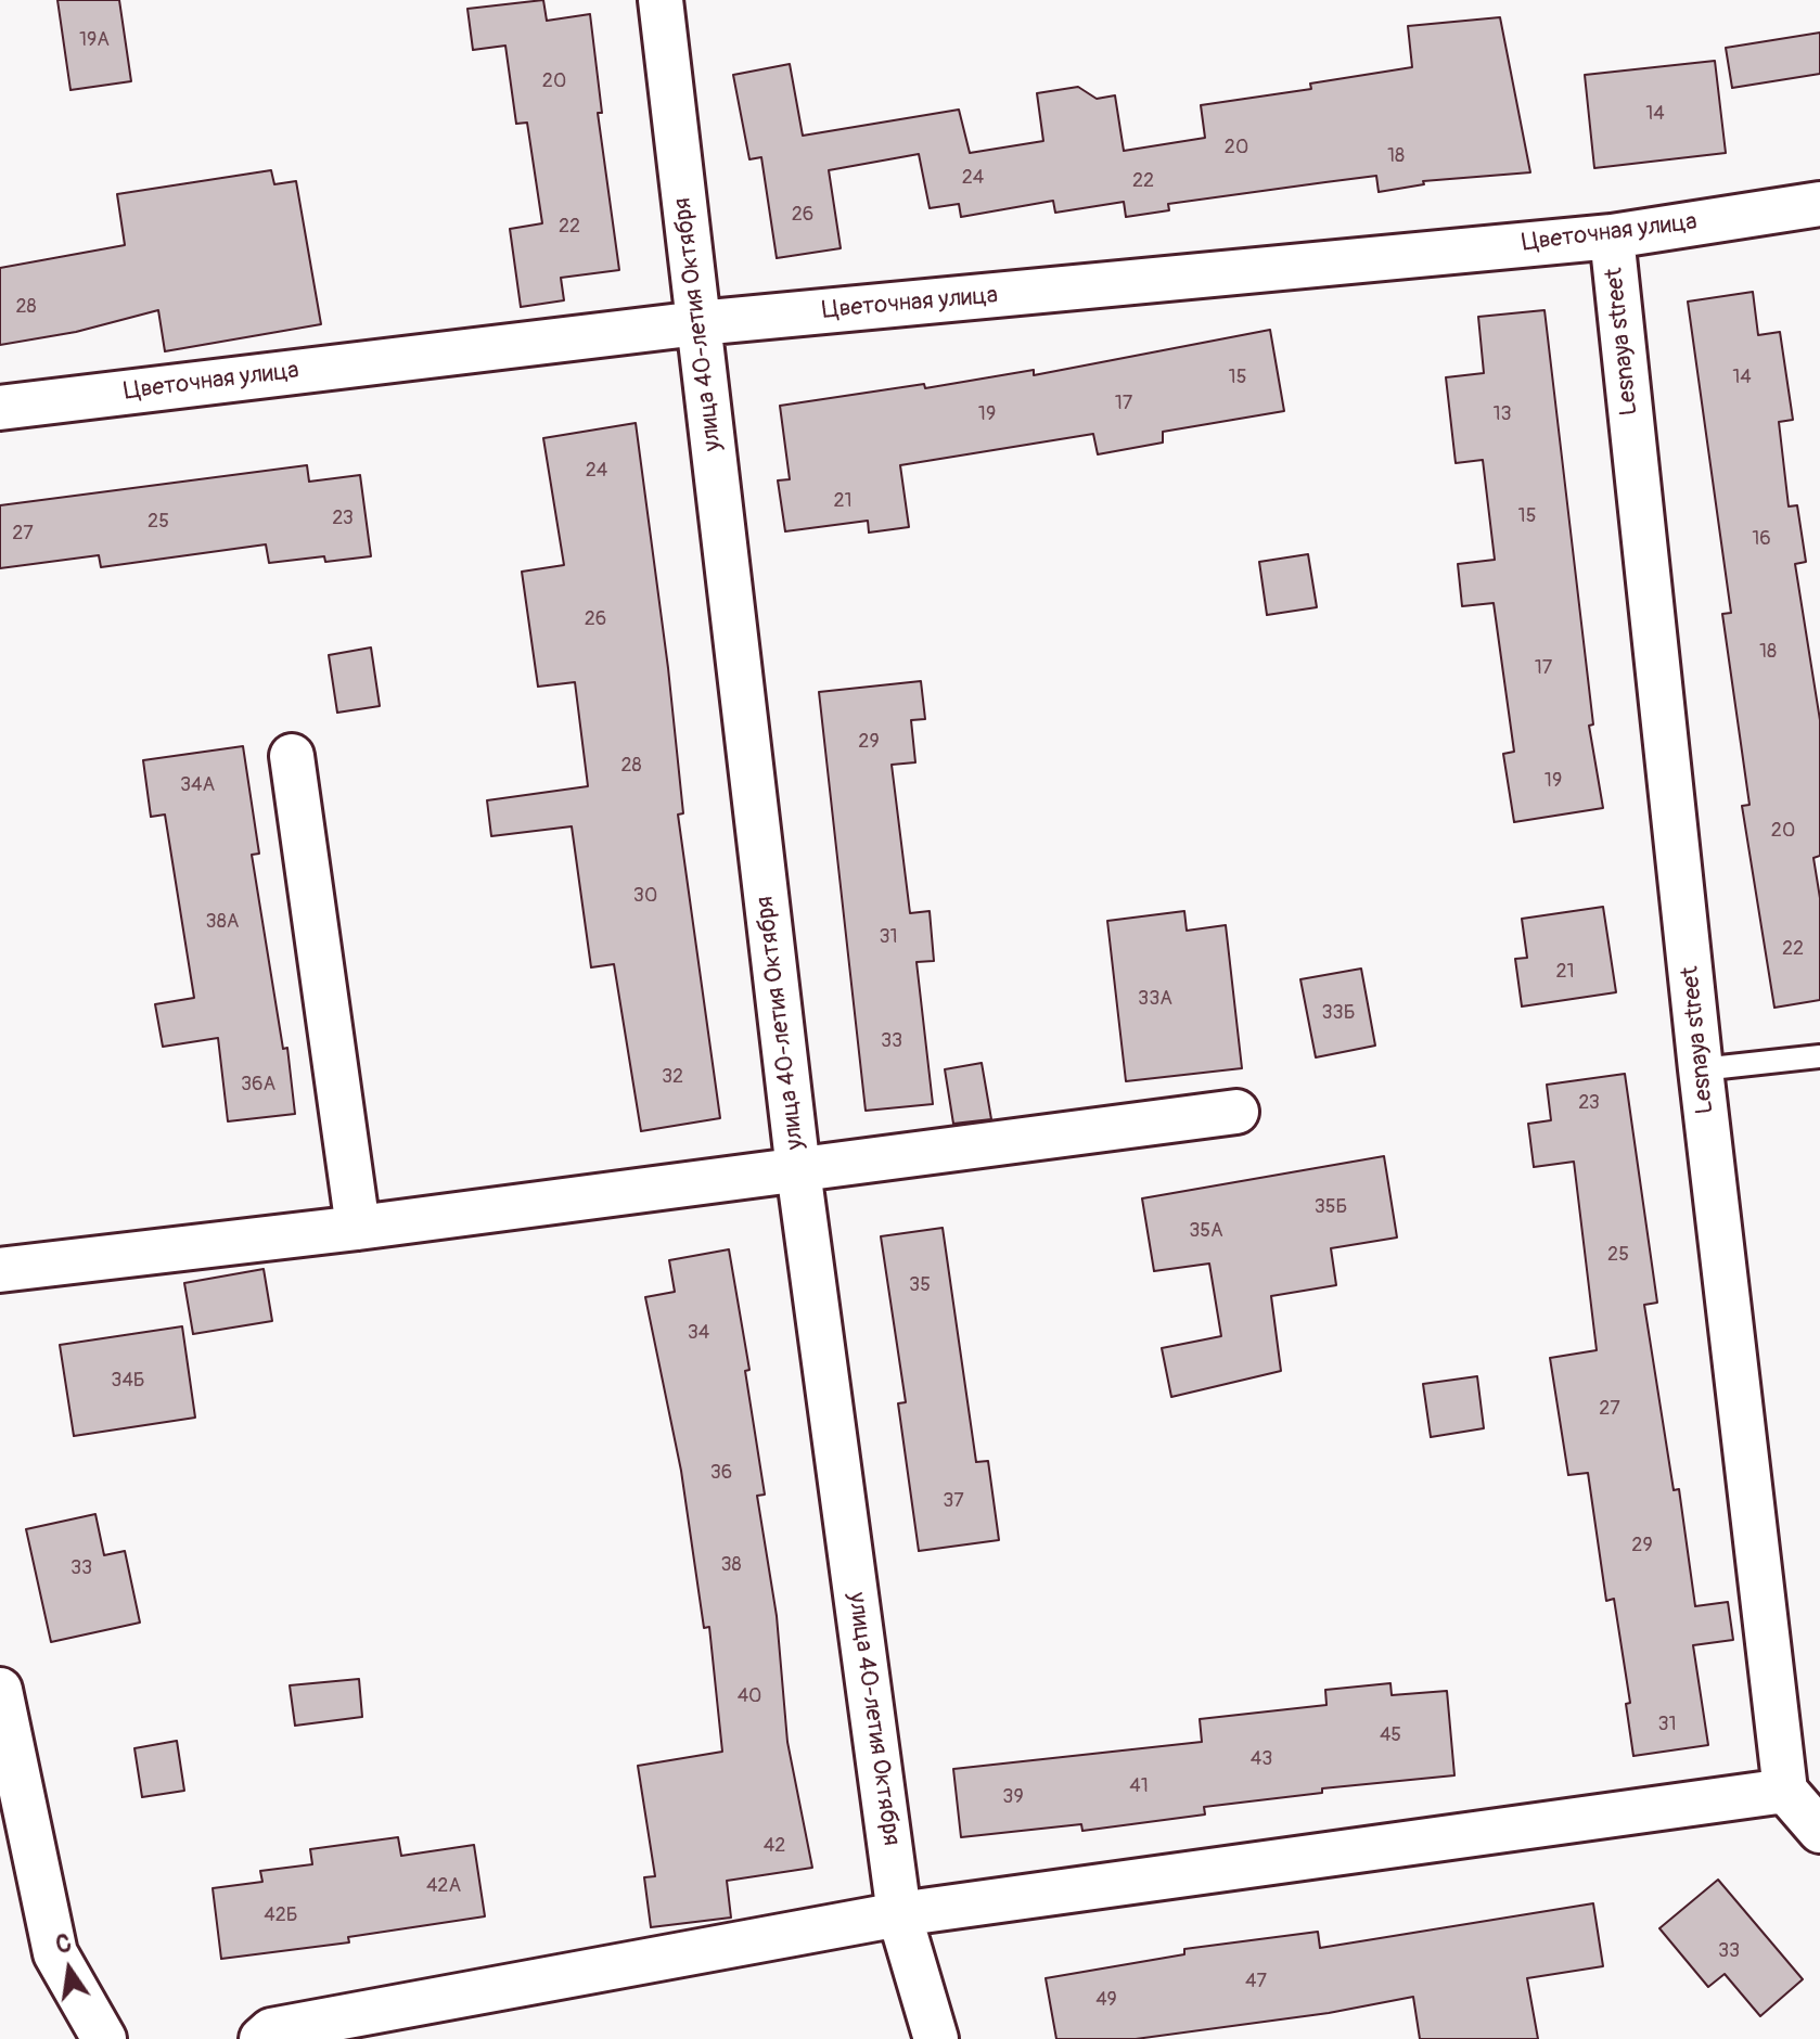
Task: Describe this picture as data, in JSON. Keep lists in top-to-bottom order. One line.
{"streets":{"street":["Цветочная улица","улица 40-летия Октября","Lesnaya street"]},"crossings":[["Цветочная улица","улица 40-летия Октября"],["Цветочная улица","Lesnaya street"]],"house_numbers":["19А","20","14","20","18","24","22","26","22","28","15","14","17","19","13","24","21","15","23","25","27","16","26","18","17","29","28","19","34А","20","30","38А","31","22","21","33А","33Б","33","32","36А","23","35Б","35А","25","35","34","34Б","27","36","37","29","38","33","40","31","45","43","41","39","42","42А","42Б","33","47","49"],"north":"top"}
